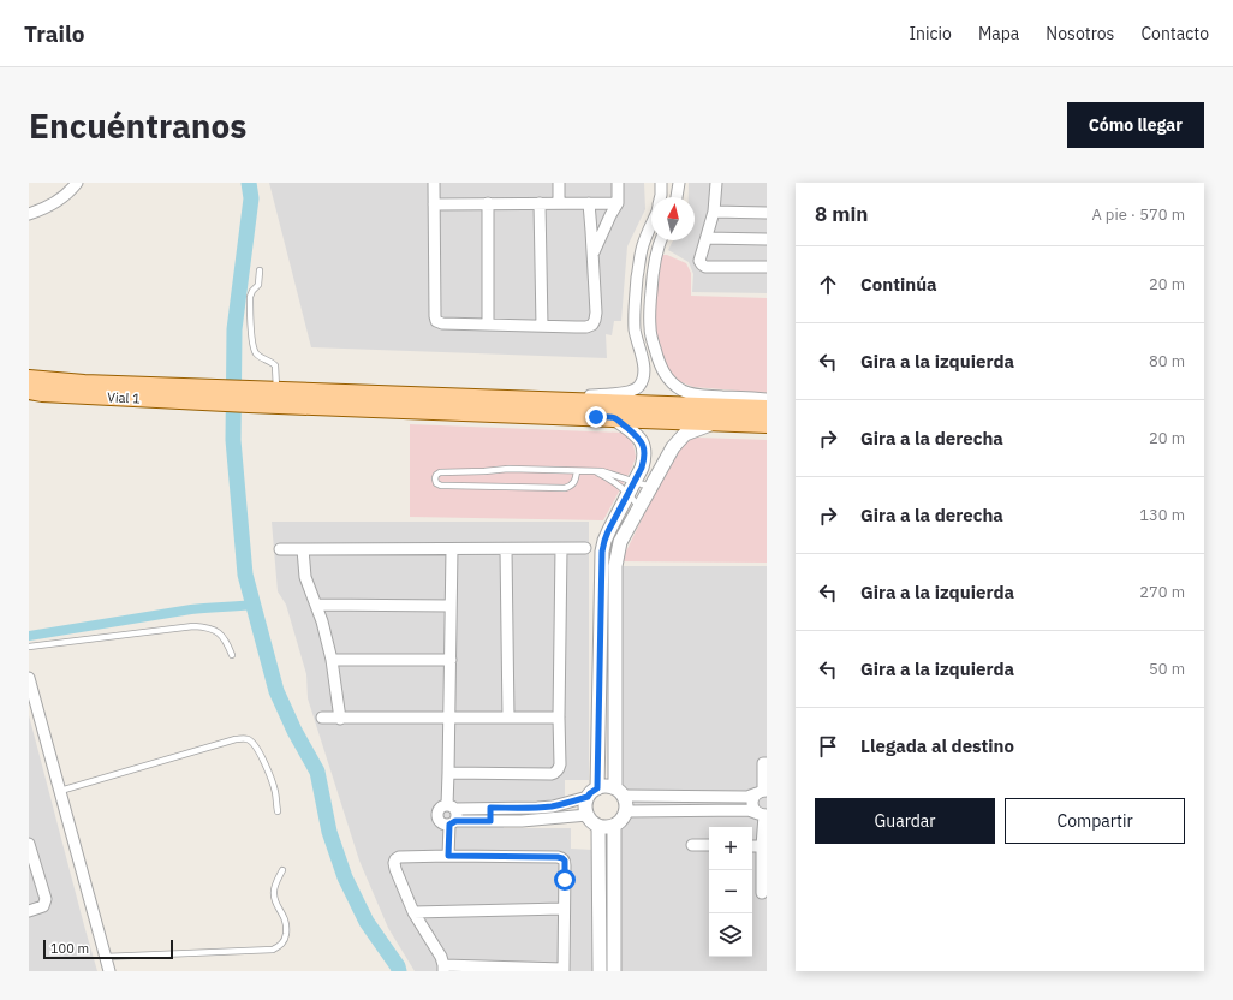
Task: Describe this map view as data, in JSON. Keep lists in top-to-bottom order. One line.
{"streets":{"main road":["Vial 1"]},"scale_bar":"100 m","north":"top","page":{"header":"Trailo","nav":["Inicio","Mapa","Nosotros","Contacto"],"buttons":["Cómo llegar",["Guardar","Compartir"]],"title":"Encuéntranos","heading":["8 min","A pie · 570 m"],"list":[["Continúa","20 m"],["Gira a la izquierda","80 m"],["Gira a la derecha","20 m"],["Gira a la derecha","130 m"],["Gira a la izquierda","270 m"],["Gira a la izquierda","50 m"],"Llegada al destino"],"map_buttons":["+","−"],"scale":"100 m"}}
